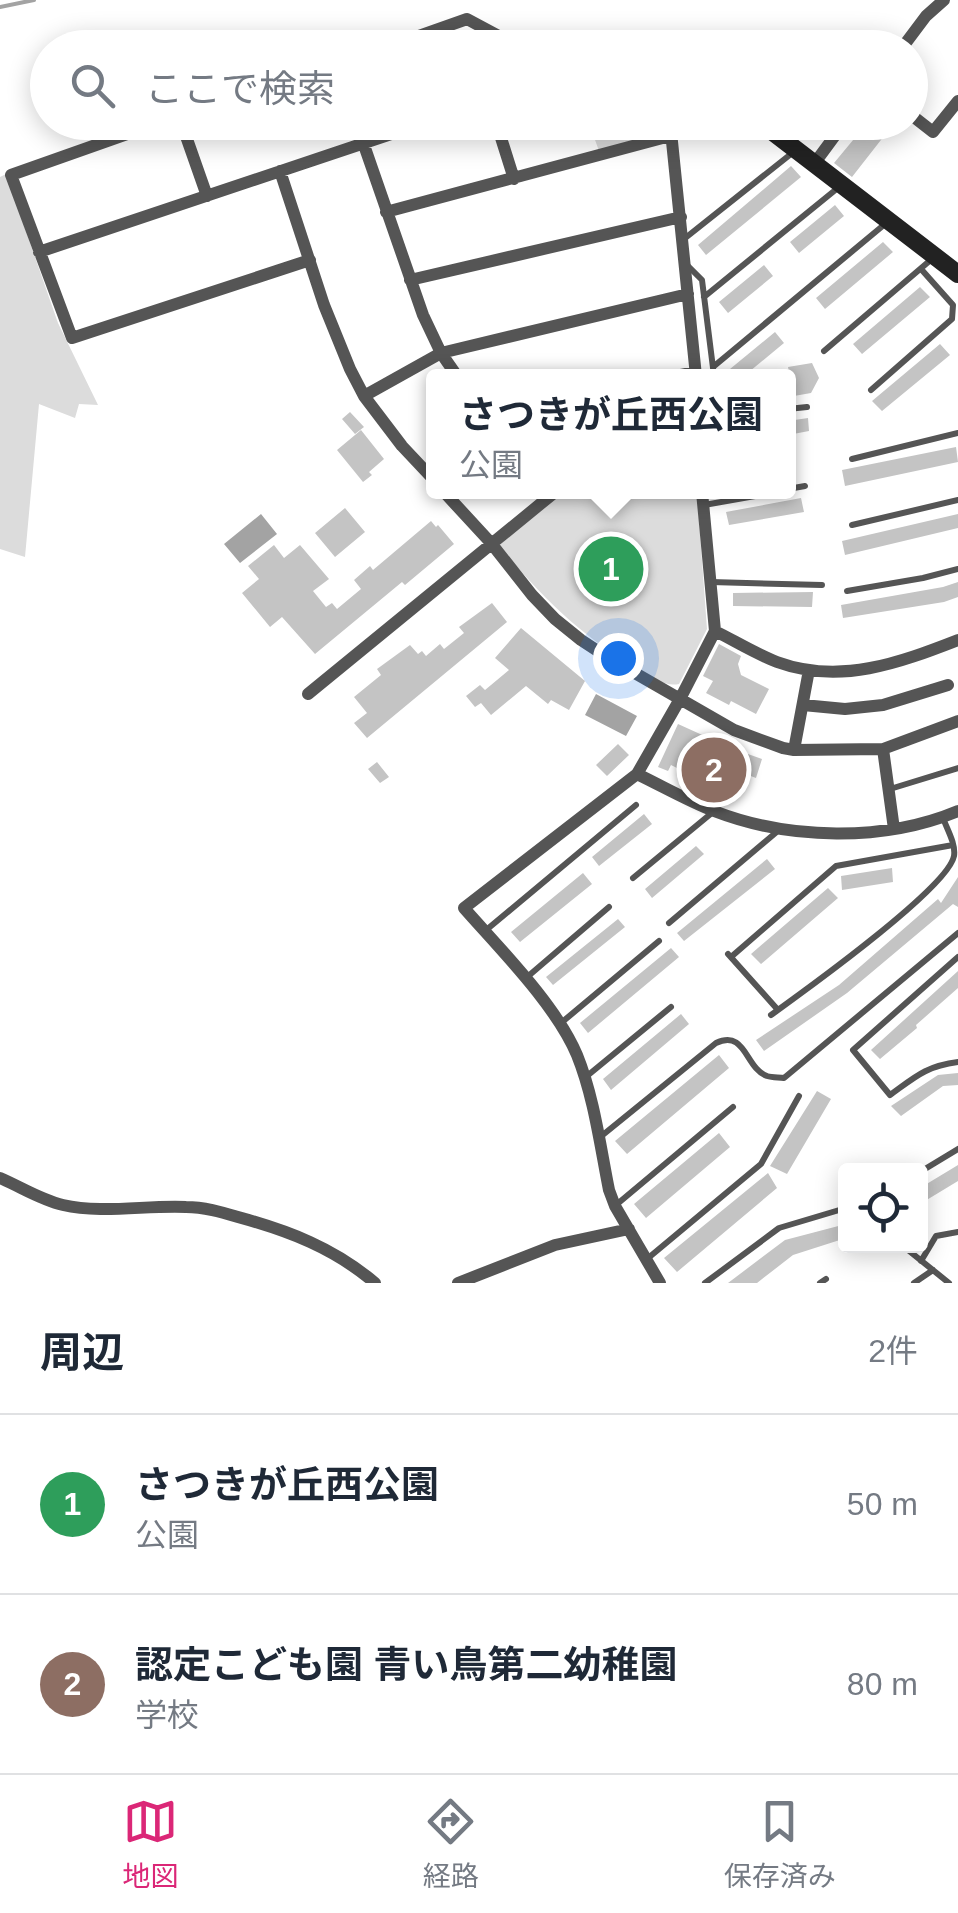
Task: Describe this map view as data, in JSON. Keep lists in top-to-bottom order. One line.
{"page":{"search":"ここで検索","popup":["さつきが丘西公園","公園"],"pins":["1","2"],"heading":["周辺","2件"],"list":[{"mark":"1","name":"さつきが丘西公園","note":"公園","value":"50 m"},{"mark":"2","name":"認定こども園 青い鳥第二幼稚園","note":"学校","value":"80 m"}],"nav":["地図","経路","保存済み"]}}
